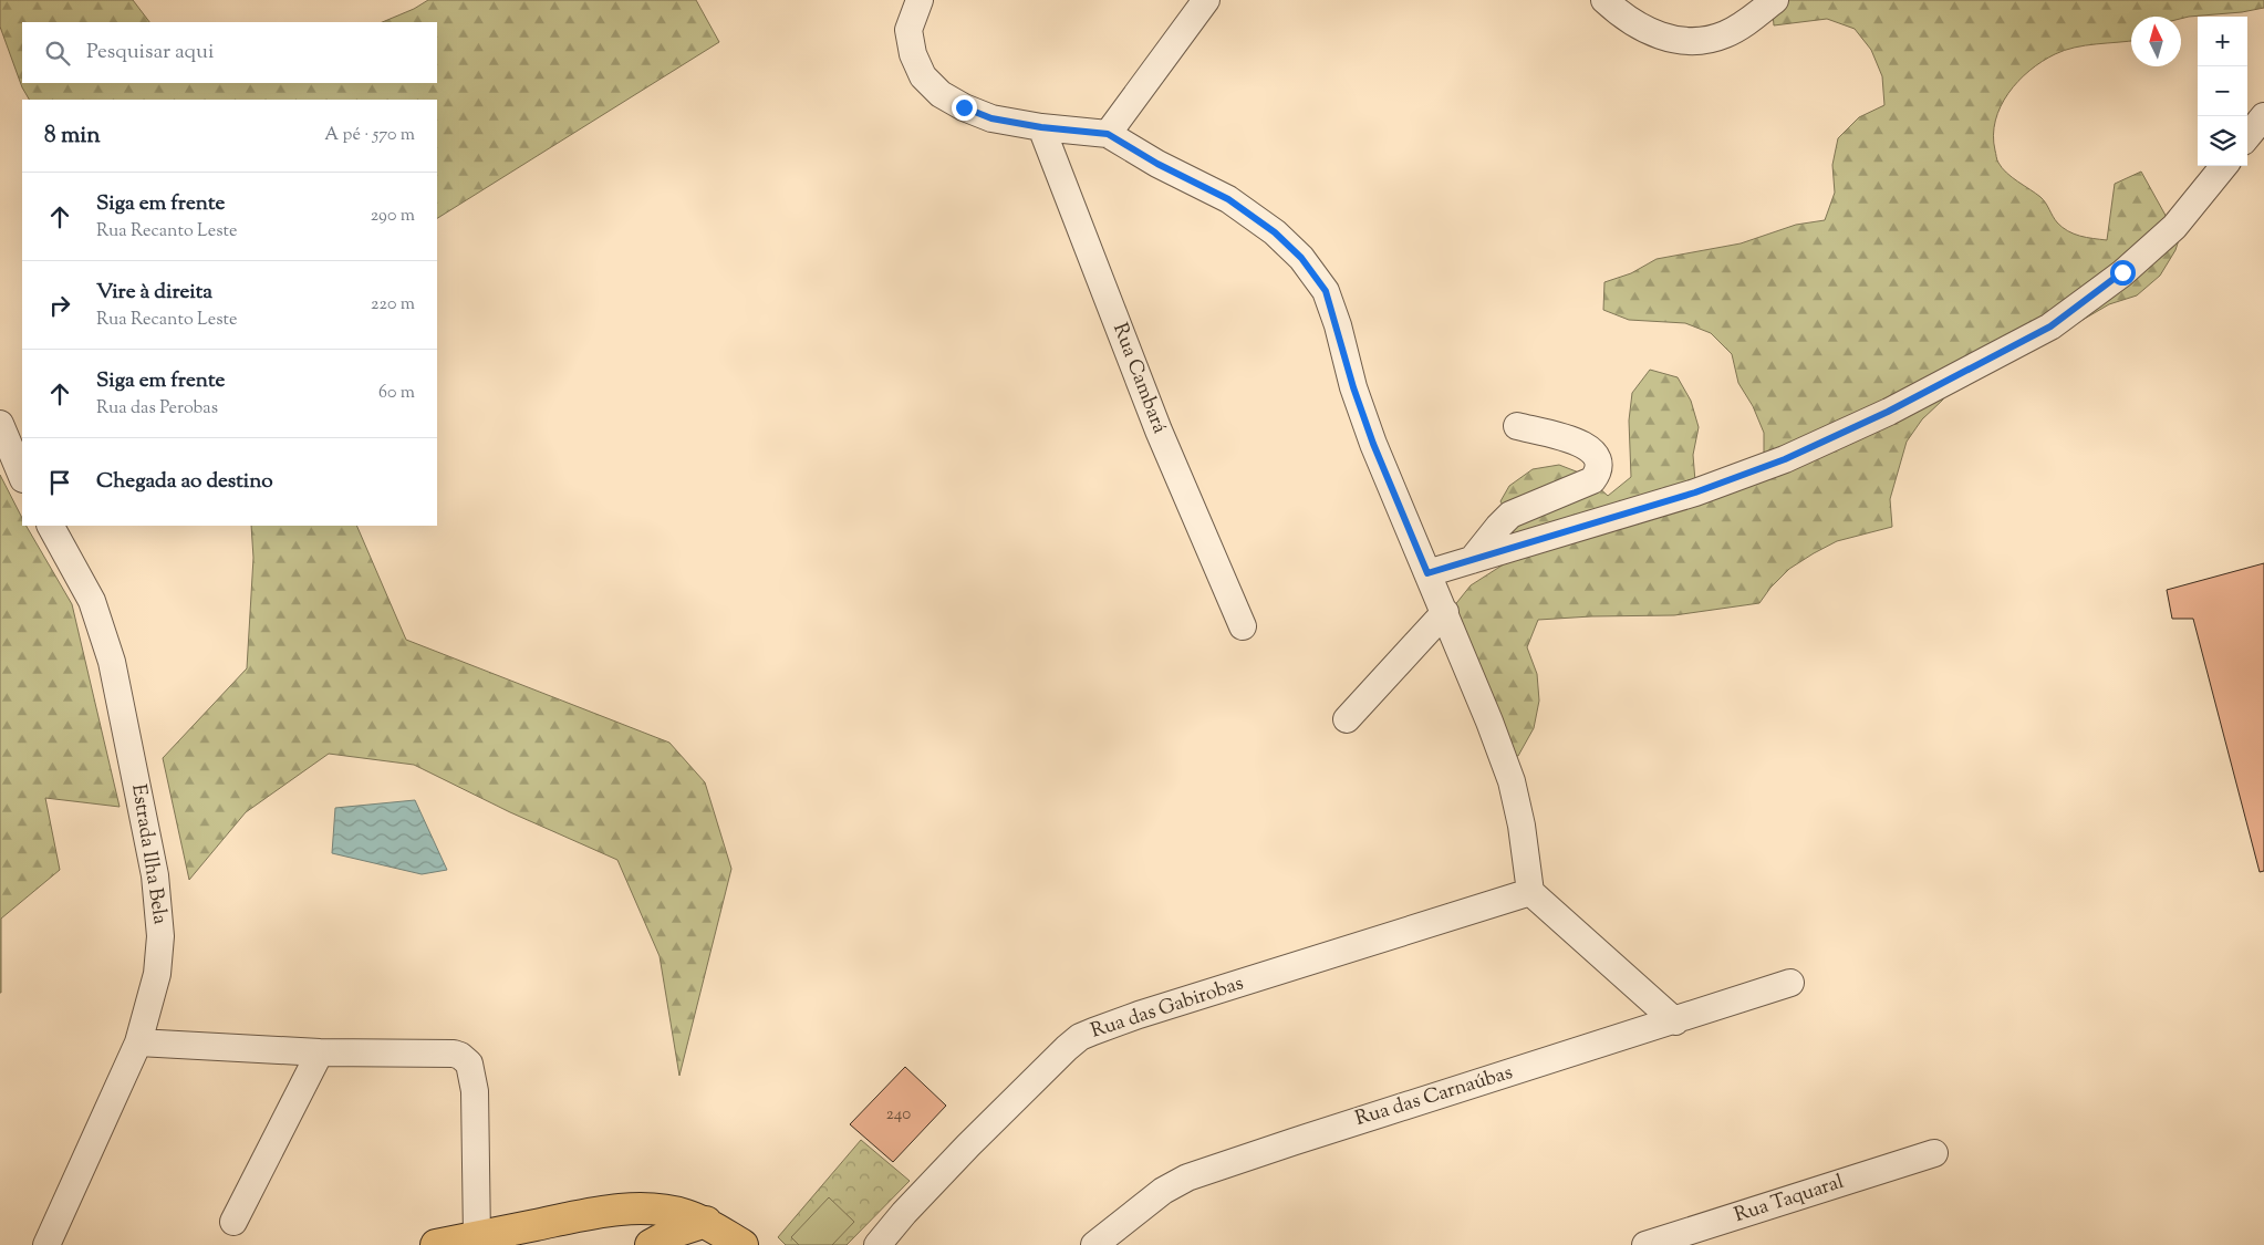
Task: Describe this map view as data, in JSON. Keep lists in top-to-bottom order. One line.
{"streets":{"street":["Rua Cambará","Estrada Ilha Bela","Rua das Gabirobas","Rua das Carnaúbas","Rua Taquaral"]},"house_numbers":["240"],"north":"top","page":{"map_buttons":["+","−"],"search":"Pesquisar aqui","heading":["8 min","A pé · 570 m"],"list":[["Siga em frente","Rua Recanto Leste","290 m"],["Vire à direita","Rua Recanto Leste","220 m"],["Siga em frente","Rua das Perobas","60 m"],"Chegada ao destino"]}}
